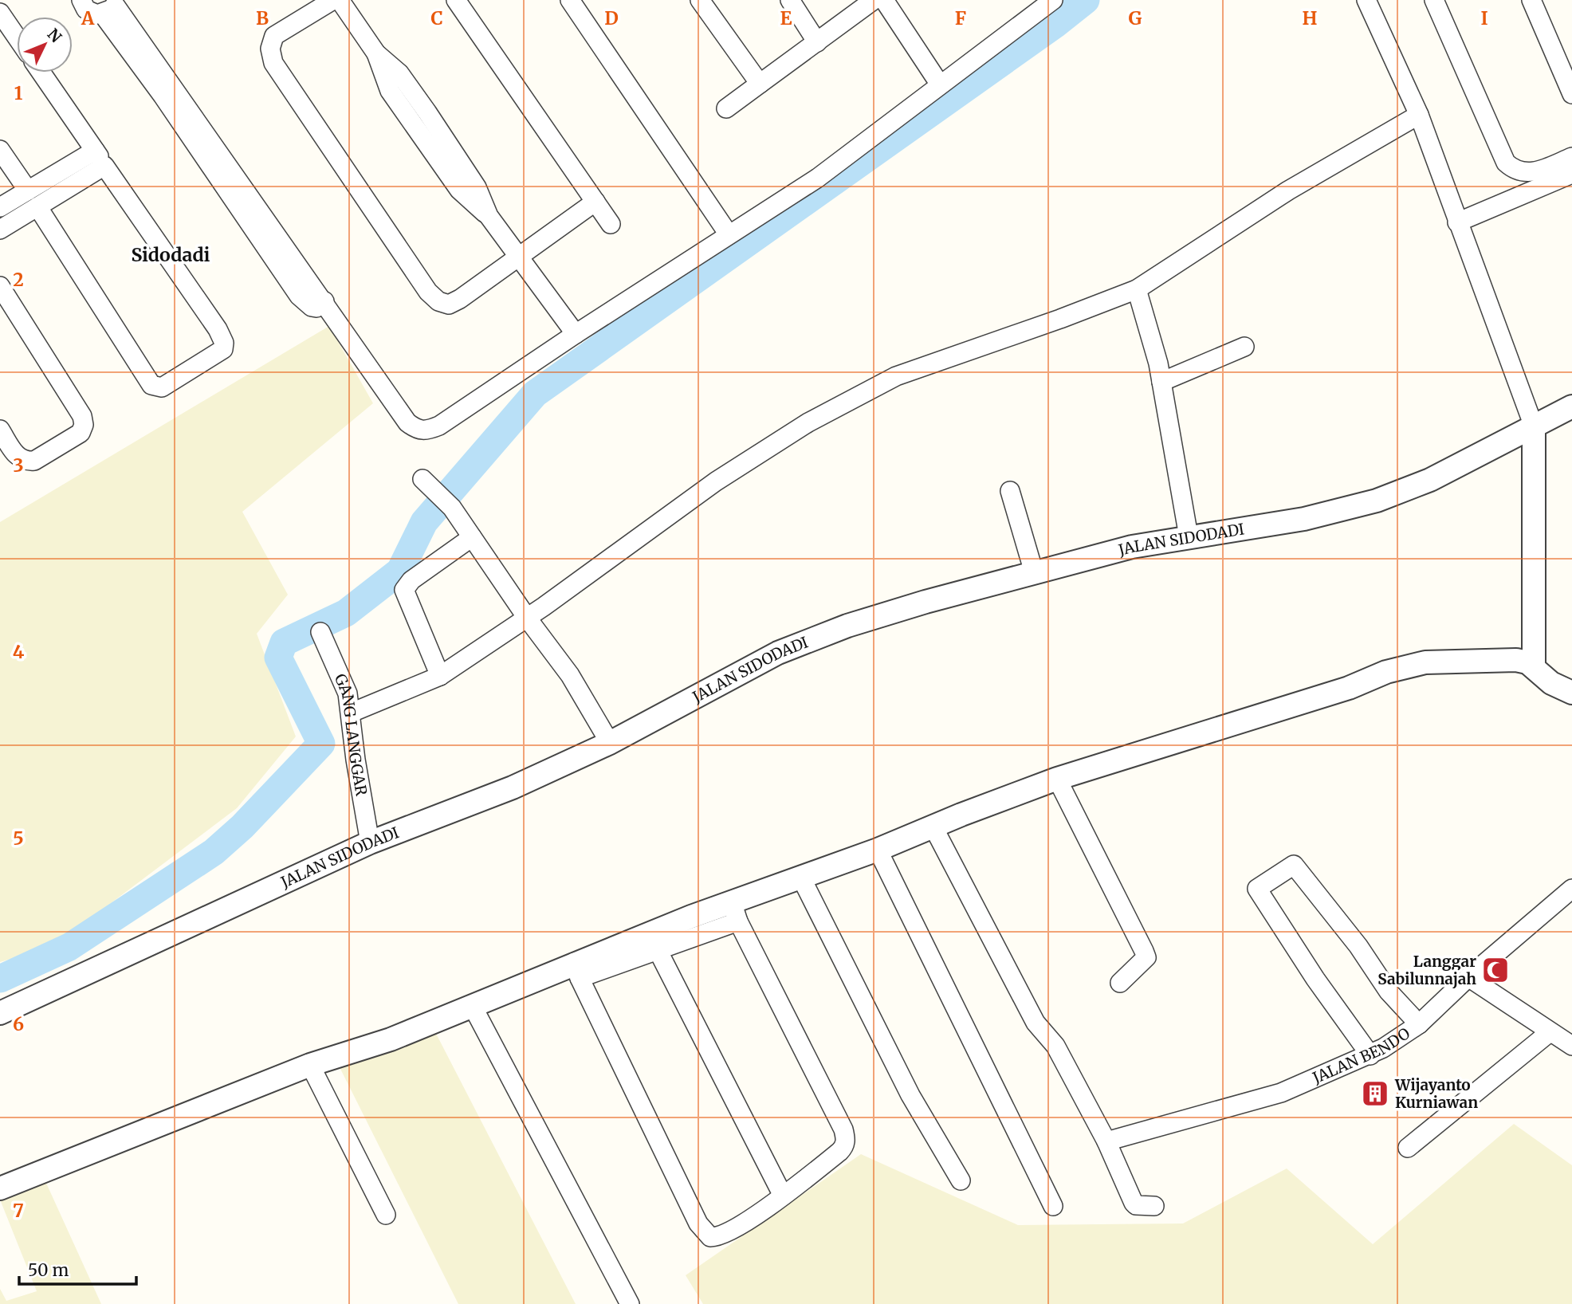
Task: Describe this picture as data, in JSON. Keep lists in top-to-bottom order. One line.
{"streets":{"street":["JALAN SIDODADI","GANG LANGGAR","JALAN BENDO"]},"crossings":[["JALAN SIDODADI","GANG LANGGAR"]],"districts":["Sidodadi"],"places":{"mosque":["Langgar Sabilunnajah"],"building":["Wijayanto Kurniawan"]},"scale_bar":"50 m","north":"top right","grid":{"columns":["A","B","C","D","E","F","G","H","I"],"rows":["1","2","3","4","5","6","7"]}}
